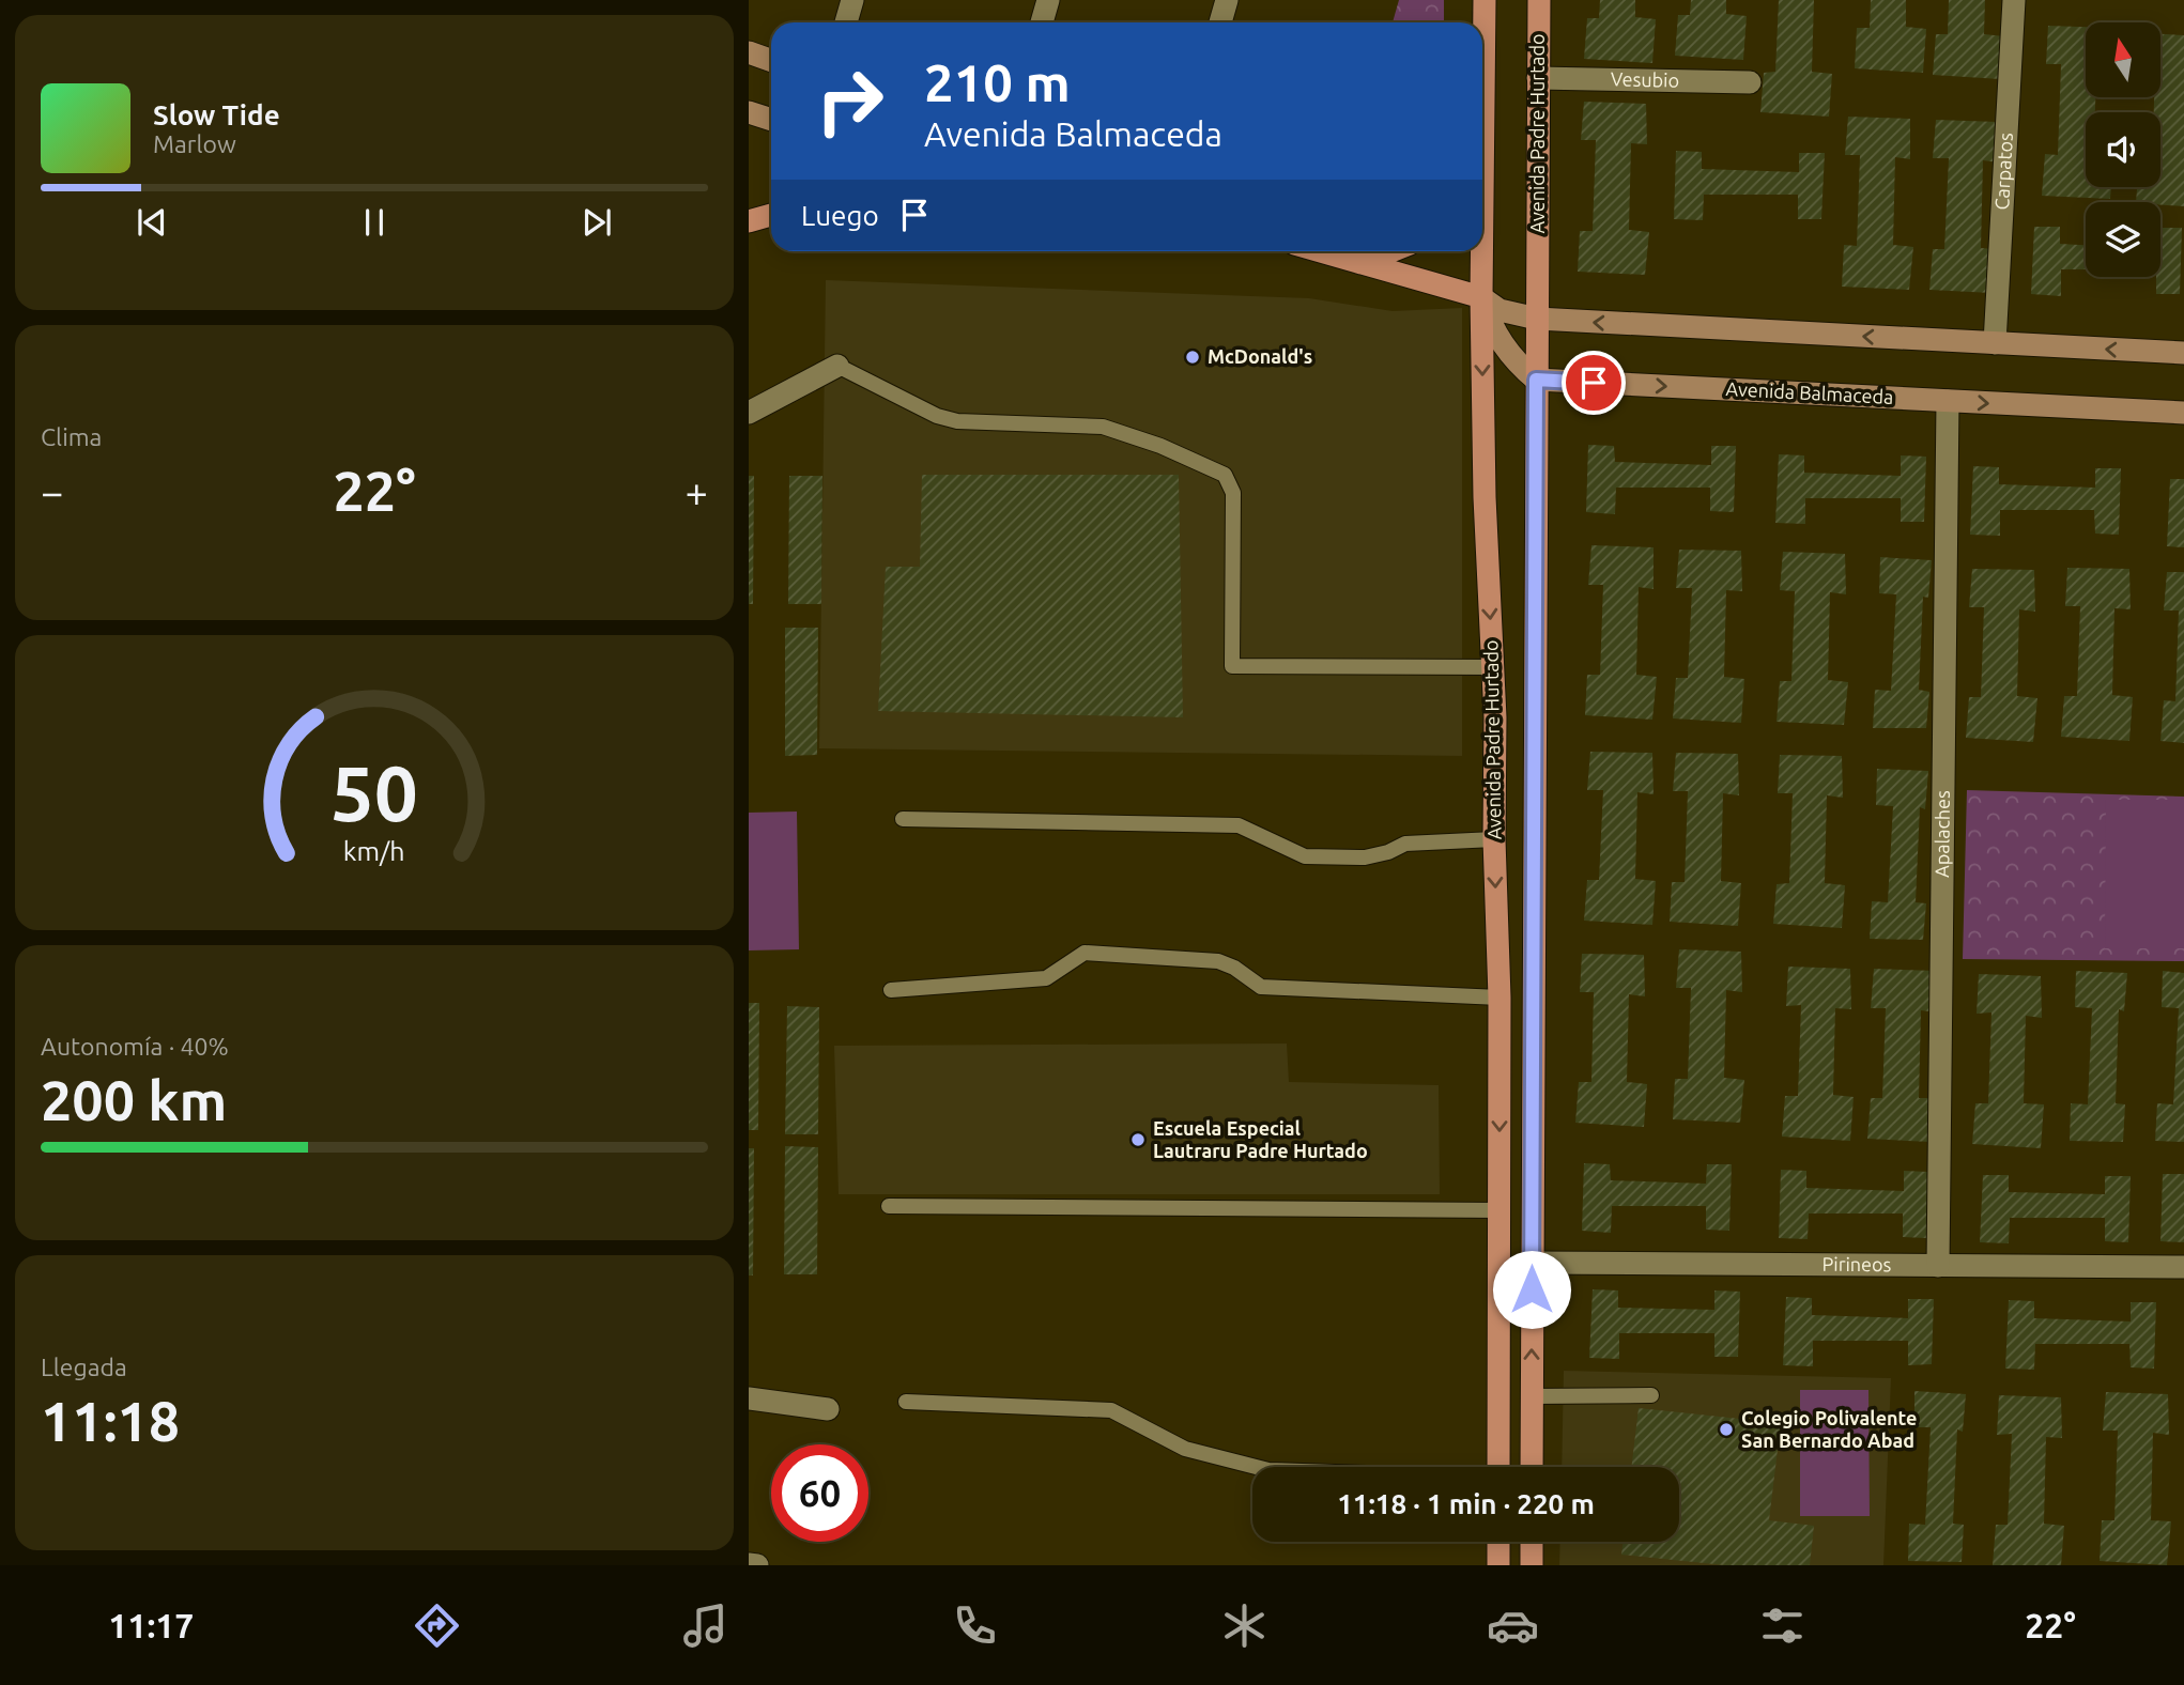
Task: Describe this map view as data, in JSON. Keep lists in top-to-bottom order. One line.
{"streets":{"main road":["Avenida Padre Hurtado"],"street":["Vesubio","Carpatos","Avenida Balmaceda","Apalaches","Pirineos"]},"crossings":[["Vesubio","Avenida Padre Hurtado"],["Avenida Padre Hurtado","Avenida Balmaceda"],["Avenida Padre Hurtado","Pirineos"],["Avenida Balmaceda","Apalaches"],["Apalaches","Pirineos"]],"places":["McDonald's","Escuela Especial Lautraru Padre Hurtado","Colegio Polivalente San Bernardo Abad"],"north":"top","page":{"turn":["210 m","Avenida Balmaceda"],"song":["Slow Tide","Marlow"],"then":"Luego","tile":["Clima",["Autonomía · 40%","200 km"],["Llegada","11:18"]],"heat":["−","22°","+"],"limit":"60","trip":"11:18 · 1 min · 220 m","tabs":["11:17","22°"],"gauge":["50","km/h"]}}
